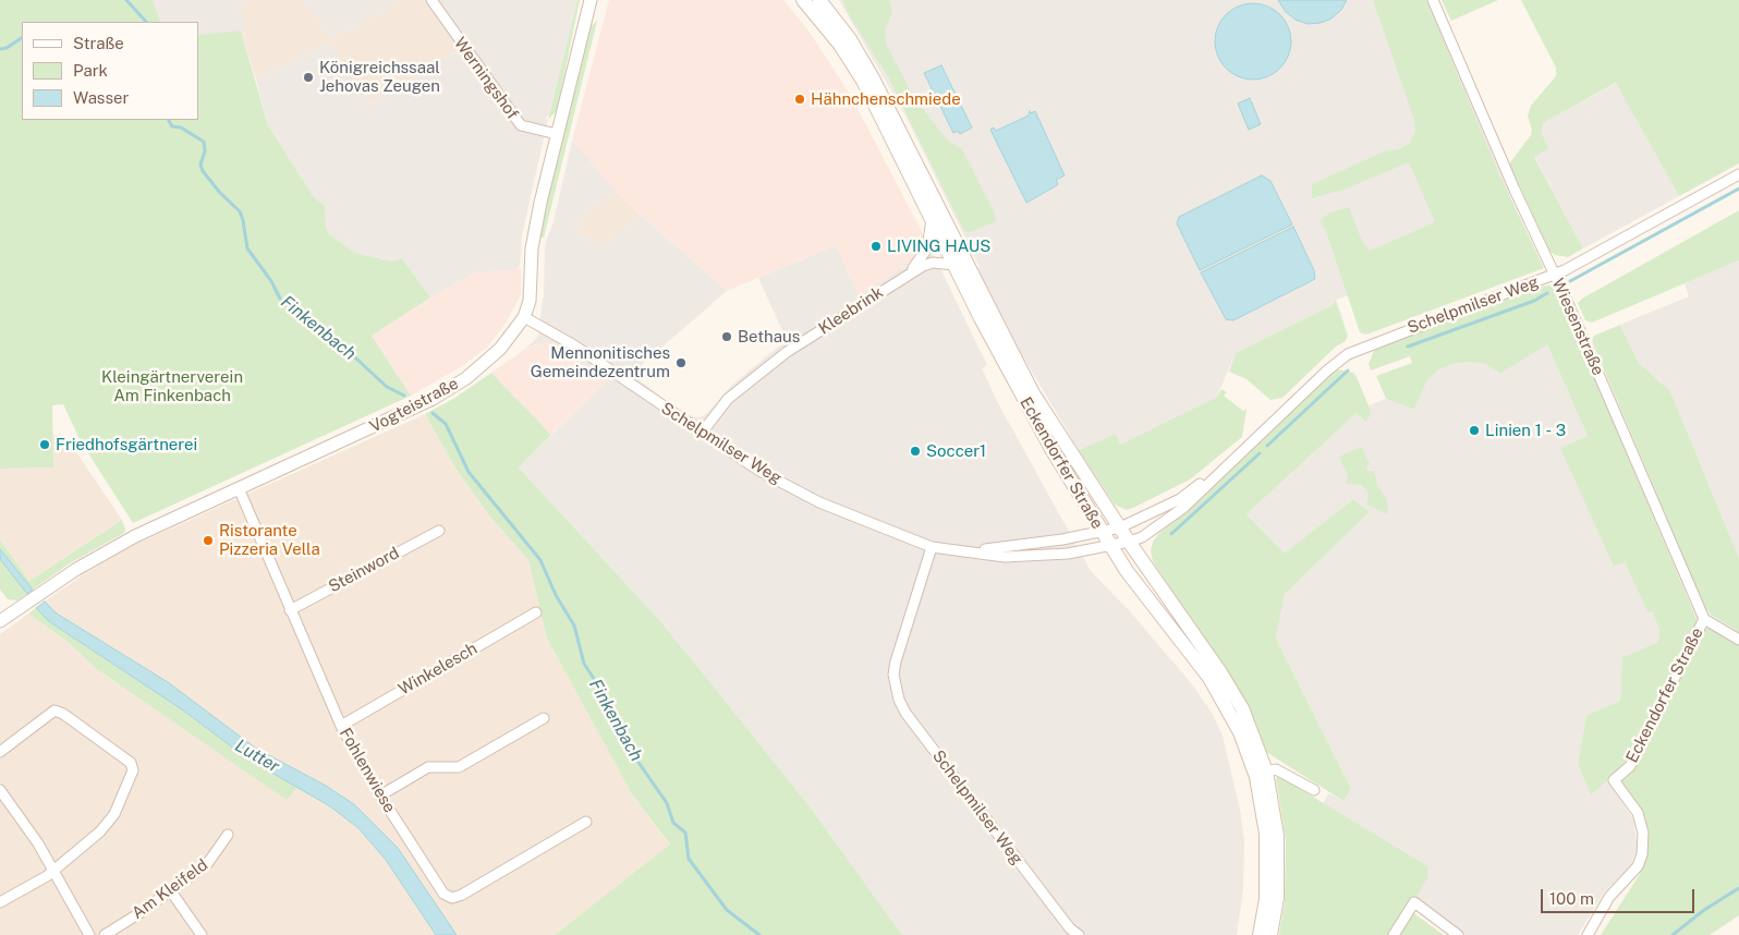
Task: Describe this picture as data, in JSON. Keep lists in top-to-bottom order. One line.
{"streets":{"main road":["Eckendorfer Straße"],"street":["Werningshof","Schelpmilser Weg","Kleebrink","Wiesenstraße","Vogteistraße","Steinword","Winkelesch","Fohlenwiese","Am Kleifeld"]},"crossings":[["Werningshof","Vogteistraße"],["Schelpmilser Weg","Kleebrink"],["Schelpmilser Weg","Wiesenstraße"],["Schelpmilser Weg","Vogteistraße"],["Schelpmilser Weg","Eckendorfer Straße"],["Kleebrink","Eckendorfer Straße"],["Wiesenstraße","Eckendorfer Straße"],["Vogteistraße","Fohlenwiese"],["Steinword","Fohlenwiese"],["Winkelesch","Fohlenwiese"]],"water":["Finkenbach","Lutter"],"parks":["Kleingärtnerverein Am Finkenbach"],"places":["Königreichssaal Jehovas Zeugen","Hähnchenschmiede","LIVING HAUS","Bethaus","Mennonitisches Gemeindezentrum","Linien 1 - 3","Friedhofsgärtnerei","Soccer1","Ristorante Pizzeria Vella"],"legend":["Straße","Park","Wasser"],"scale_bar":"100 m"}
